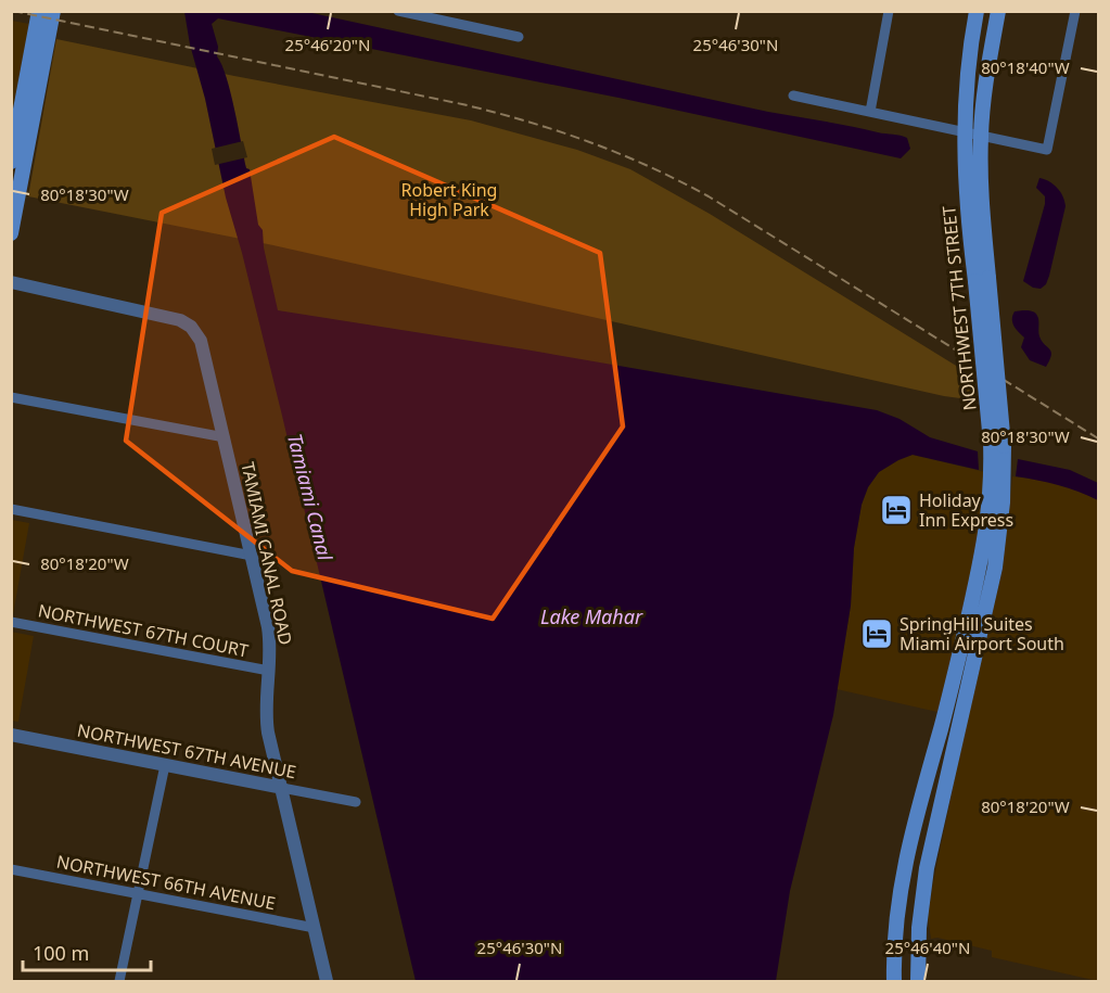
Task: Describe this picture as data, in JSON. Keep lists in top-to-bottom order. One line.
{"streets":{"main road":["NORTHWEST 7TH STREET"],"street":["TAMIAMI CANAL ROAD","NORTHWEST 67TH COURT","NORTHWEST 67TH AVENUE","NORTHWEST 66TH AVENUE"]},"crossings":[["TAMIAMI CANAL ROAD","NORTHWEST 67TH COURT"],["TAMIAMI CANAL ROAD","NORTHWEST 67TH AVENUE"],["TAMIAMI CANAL ROAD","NORTHWEST 66TH AVENUE"]],"water":["Tamiami Canal","Lake Mahar"],"parks":["Robert King High Park"],"places":{"hotel":["Holiday Inn Express","SpringHill Suites Miami Airport South"]},"scale_bar":"100 m","coordinates":["25°46'20\"N","25°46'30\"N","80°18'40\"W","80°18'30\"W","80°18'20\"W","25°46'40\"N"]}
